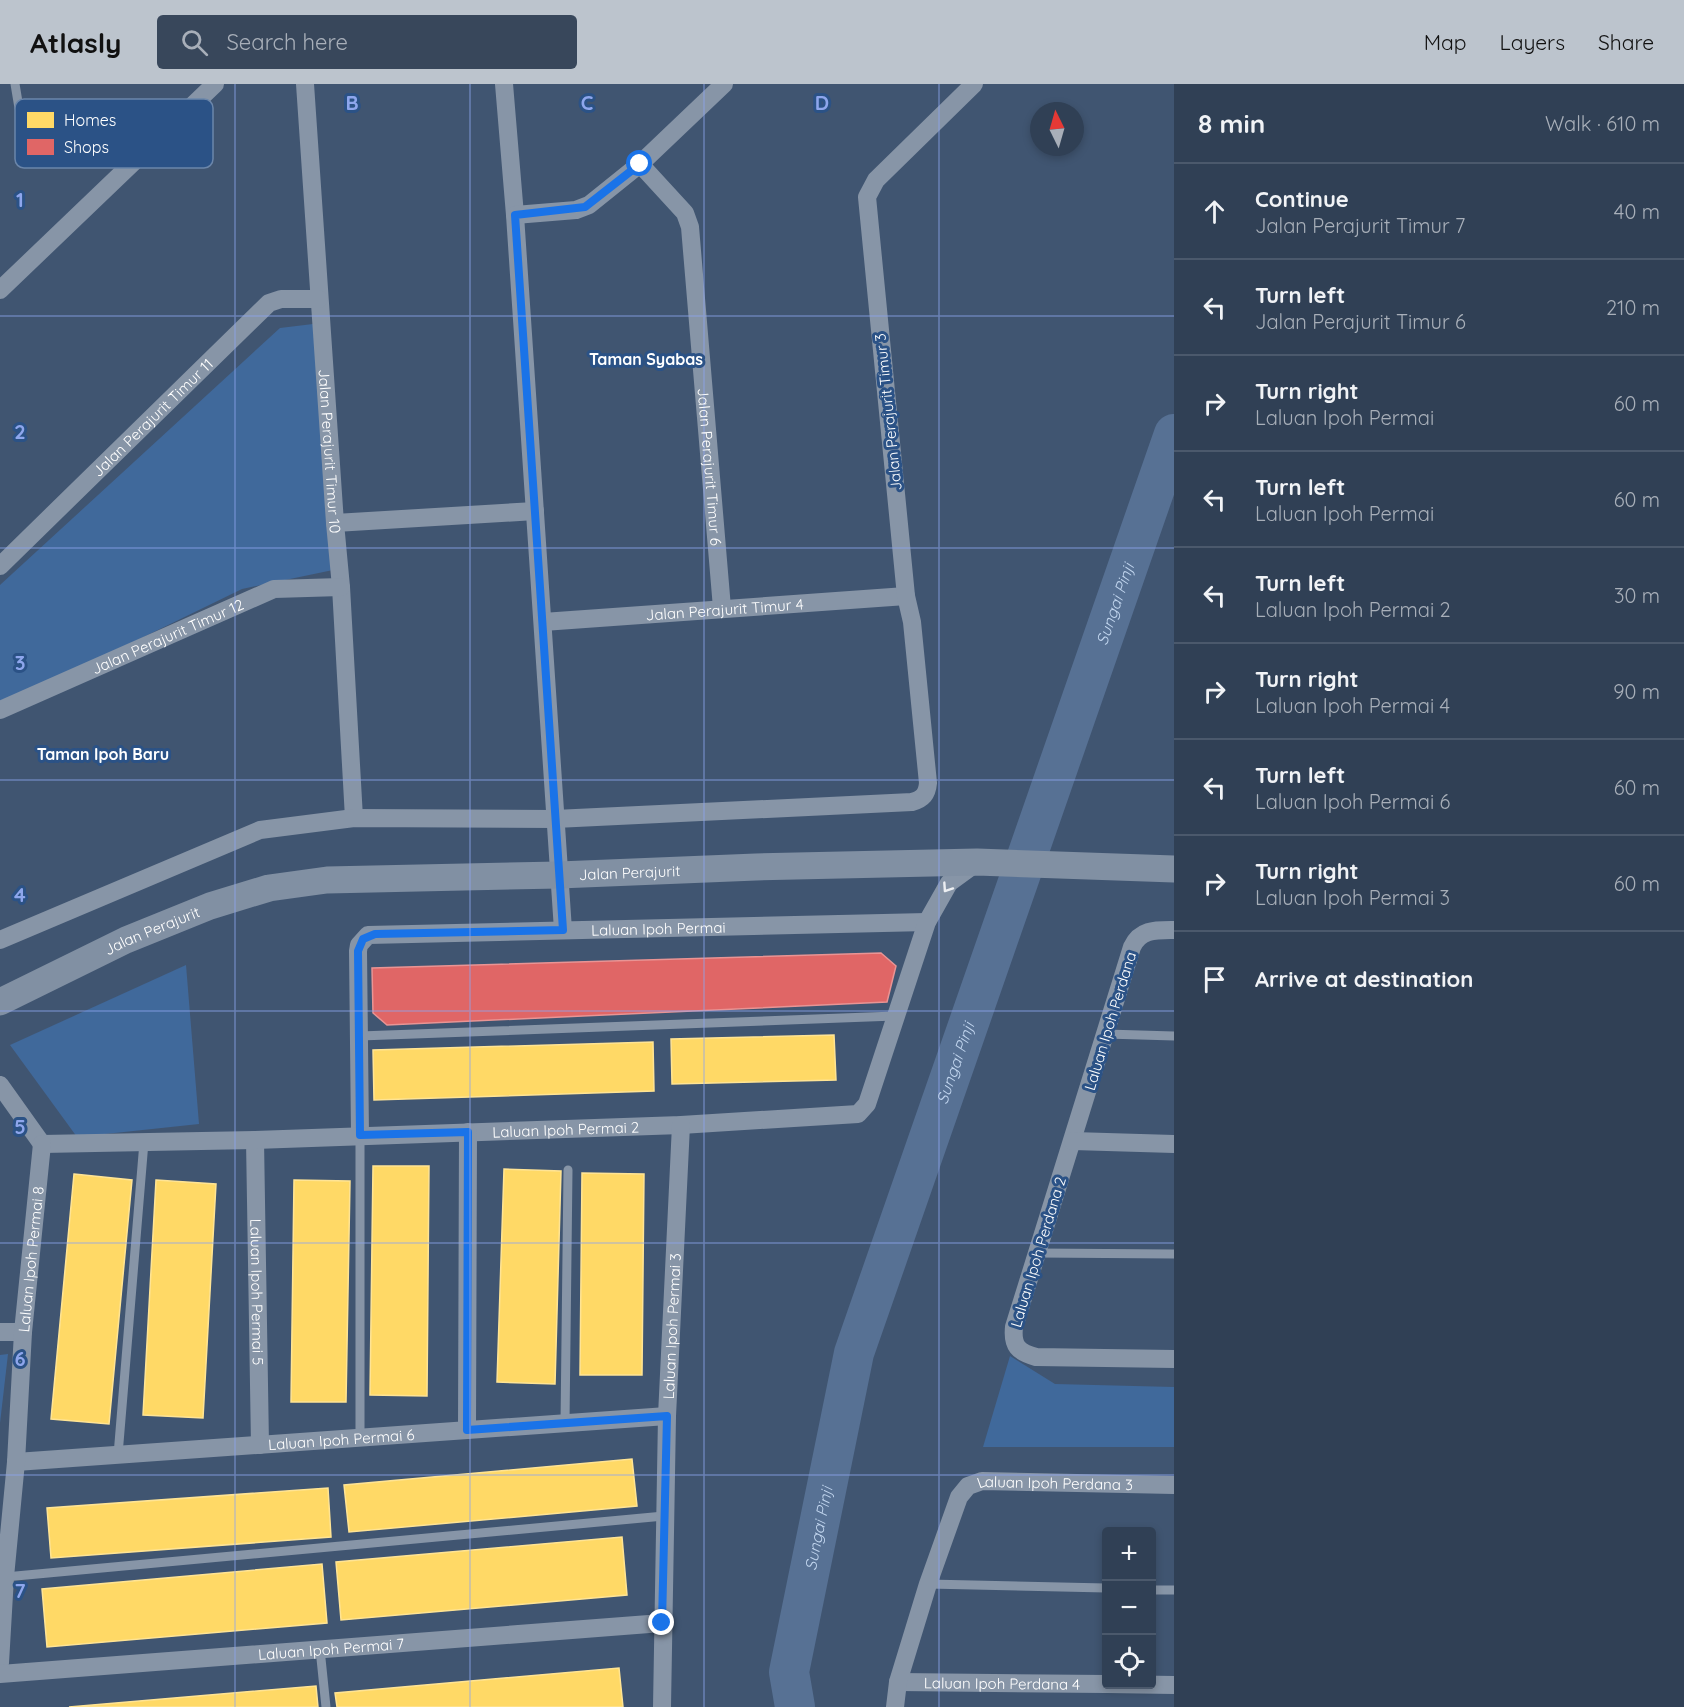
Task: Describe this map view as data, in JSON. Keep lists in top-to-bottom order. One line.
{"streets":{"street":["Jalan Perajurit Timur 3","Jalan Perajurit Timur 11","Jalan Perajurit Timur 10","Jalan Perajurit Timur 6","Jalan Perajurit Timur 4","Jalan Perajurit Timur 12","Jalan Perajurit","Laluan Ipoh Permai","Laluan Ipoh Perdana","Laluan Ipoh Permai 2","Laluan Ipoh Perdana 2","Laluan Ipoh Permai 8","Laluan Ipoh Permai 5","Laluan Ipoh Permai 3","Laluan Ipoh Permai 6","Laluan Ipoh Perdana 3","Laluan Ipoh Permai 7","Laluan Ipoh Perdana 4"]},"crossings":[["Jalan Perajurit Timur 3","Jalan Perajurit Timur 4"],["Jalan Perajurit Timur 11","Jalan Perajurit Timur 10"],["Jalan Perajurit Timur 10","Jalan Perajurit Timur 12"],["Jalan Perajurit Timur 6","Jalan Perajurit Timur 4"],["Laluan Ipoh Permai","Laluan Ipoh Permai 2"],["Laluan Ipoh Perdana","Laluan Ipoh Perdana 2"],["Laluan Ipoh Permai 2","Laluan Ipoh Permai 8"],["Laluan Ipoh Permai 2","Laluan Ipoh Permai 5"],["Laluan Ipoh Permai 2","Laluan Ipoh Permai 3"],["Laluan Ipoh Permai 8","Laluan Ipoh Permai 6"],["Laluan Ipoh Permai 5","Laluan Ipoh Permai 6"],["Laluan Ipoh Permai 3","Laluan Ipoh Permai 6"],["Laluan Ipoh Permai 3","Laluan Ipoh Permai 7"],["Laluan Ipoh Perdana 3","Laluan Ipoh Perdana 4"]],"districts":["Taman Syabas","Taman Ipoh Baru"],"water":["Sungai Pinji"],"legend":["Homes","Shops"],"north":"top","page":{"header":"Atlasly","search":"Search here","nav":["Map","Layers","Share"],"heading":["8 min","Walk · 610 m"],"list":[["Continue","Jalan Perajurit Timur 7","40 m"],["Turn left","Jalan Perajurit Timur 6","210 m"],["Turn right","Laluan Ipoh Permai","60 m"],["Turn left","Laluan Ipoh Permai","60 m"],["Turn left","Laluan Ipoh Permai 2","30 m"],["Turn right","Laluan Ipoh Permai 4","90 m"],["Turn left","Laluan Ipoh Permai 6","60 m"],["Turn right","Laluan Ipoh Permai 3","60 m"],"Arrive at destination"],"map_buttons":["+","−"]},"grid":{"columns":["B","C","D"],"rows":["1","2","3","4","5","6","7"]}}
